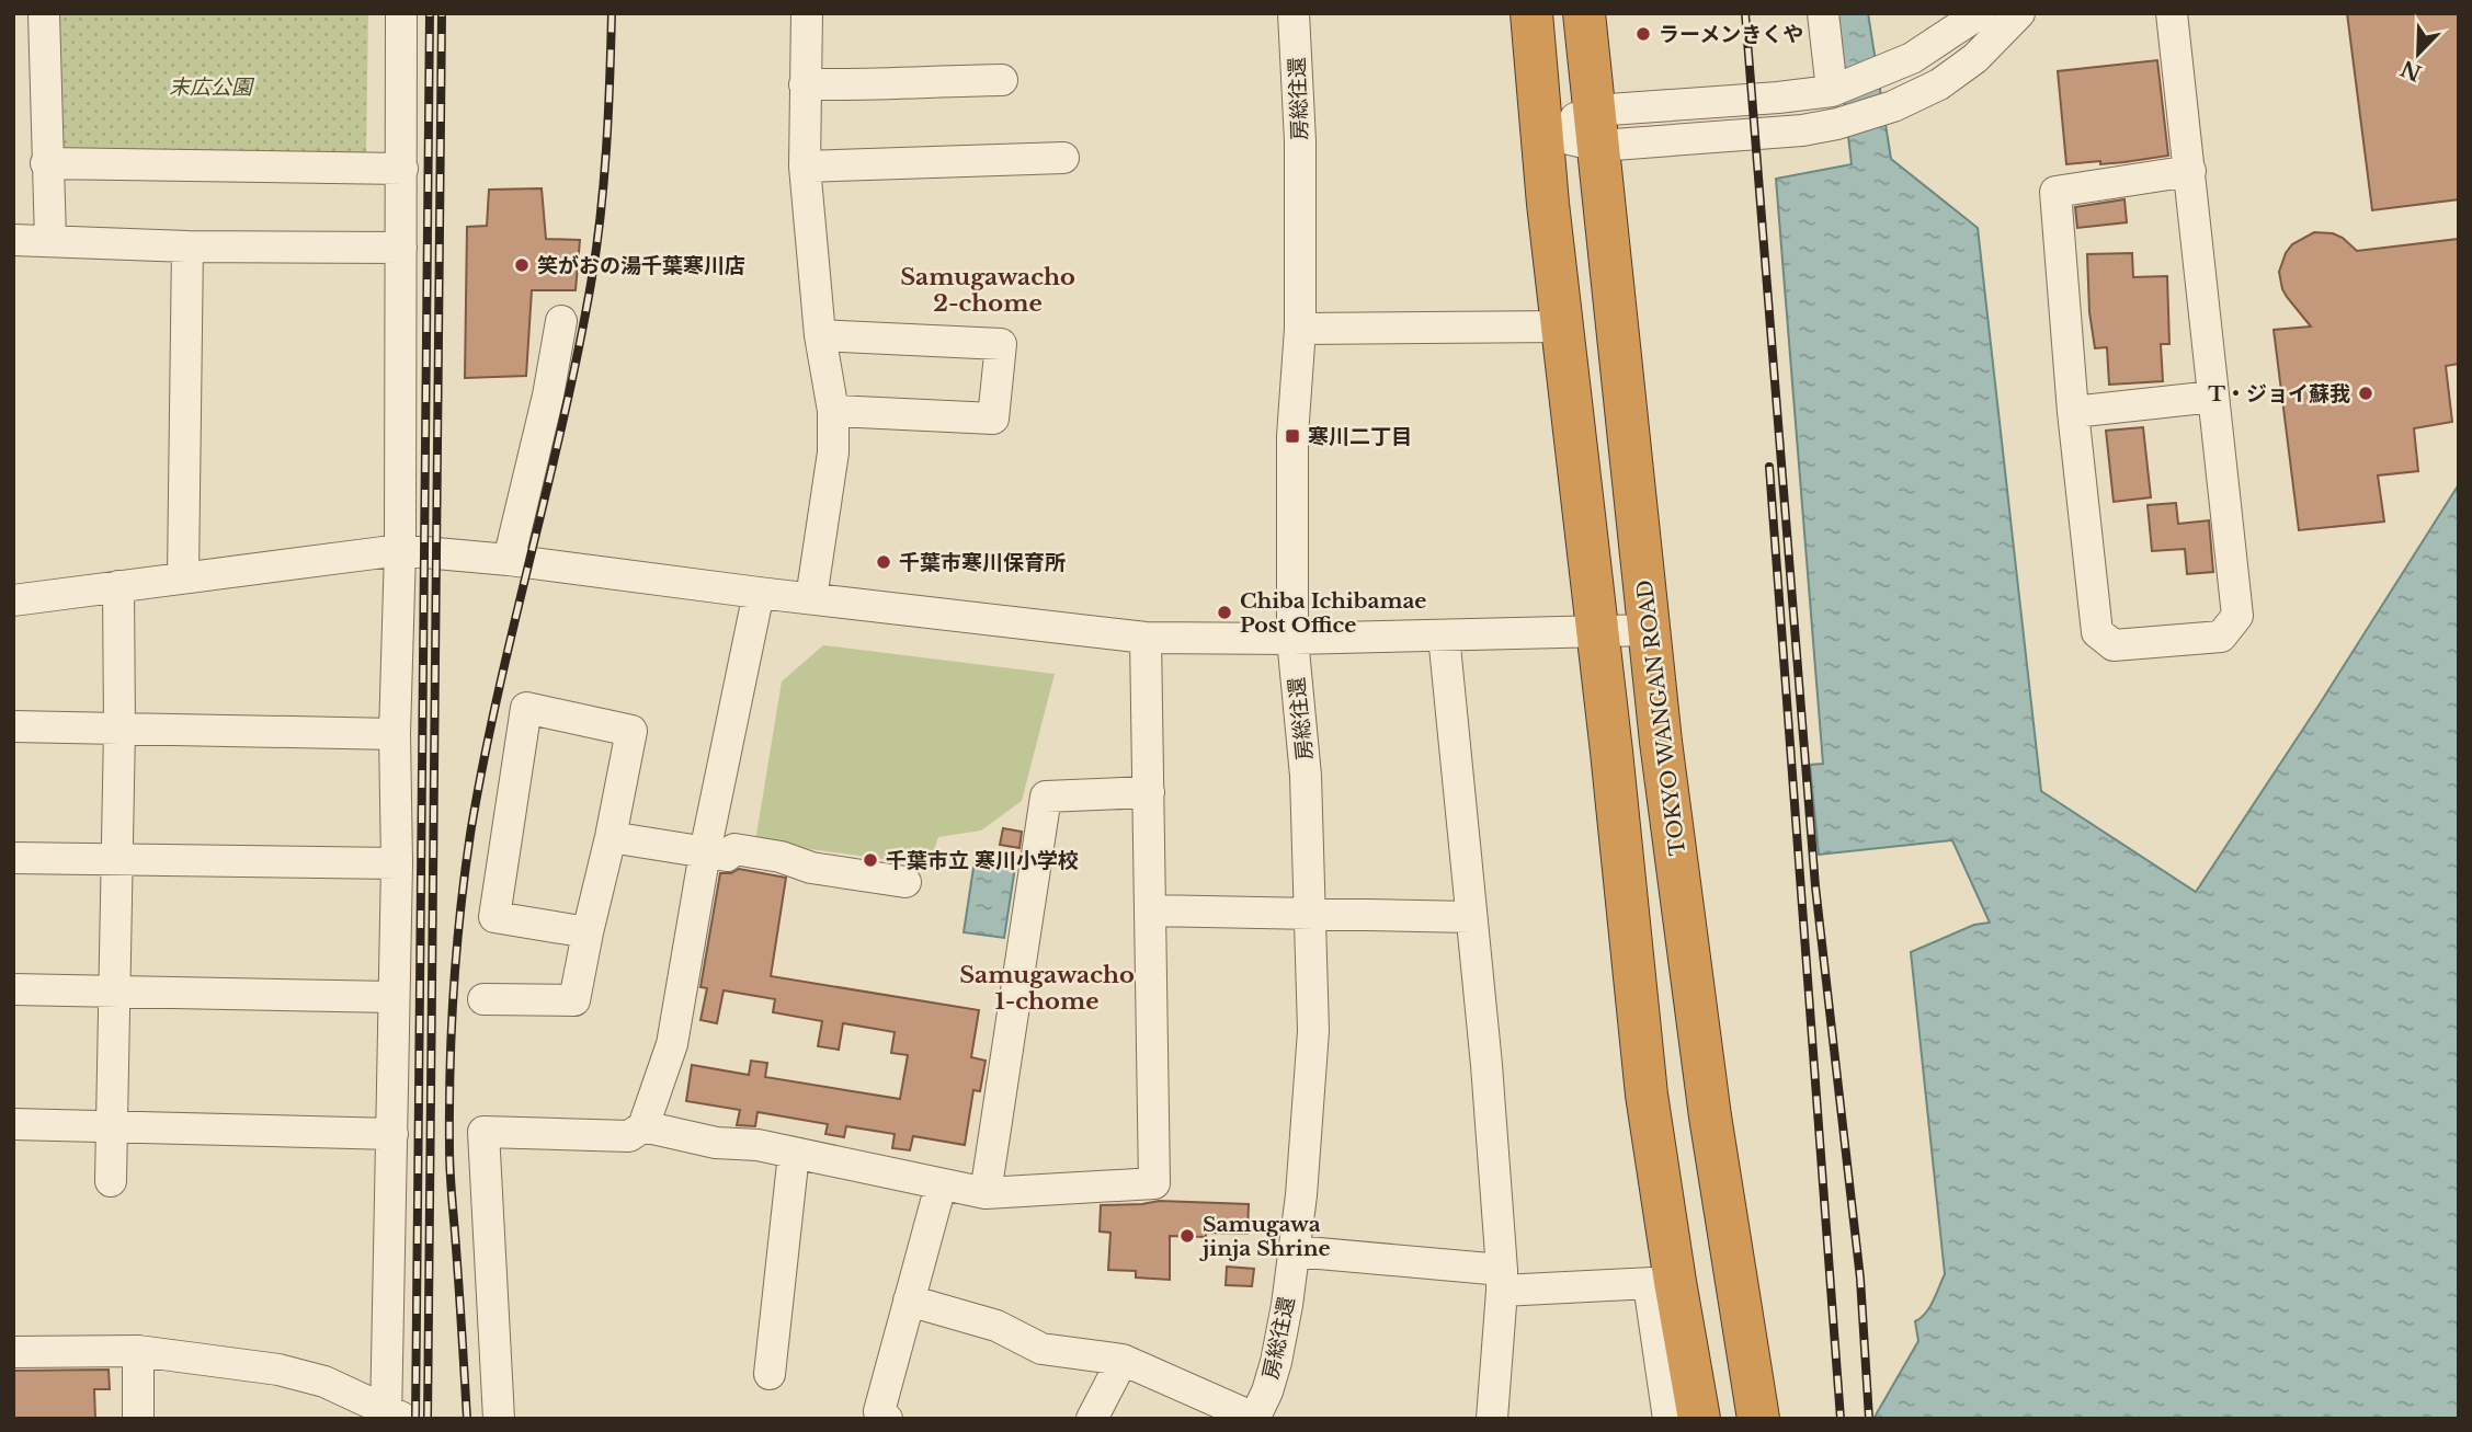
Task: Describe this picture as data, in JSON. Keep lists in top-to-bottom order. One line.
{"streets":{"highway":["TOKYO WANGAN ROAD"],"street":["房総往還"]},"districts":["Samugawacho 2-chome","Samugawacho 1-chome"],"parks":["末広公園"],"places":{"other":["ラーメンきくや","笑がおの湯千葉寒川店","T・ジョイ蘇我","千葉市寒川保育所","Chiba Ichibamae Post Office","千葉市立 寒川小学校","Samugawa jinja Shrine"],"transit":["寒川二丁目"]},"north":"bottom left"}
